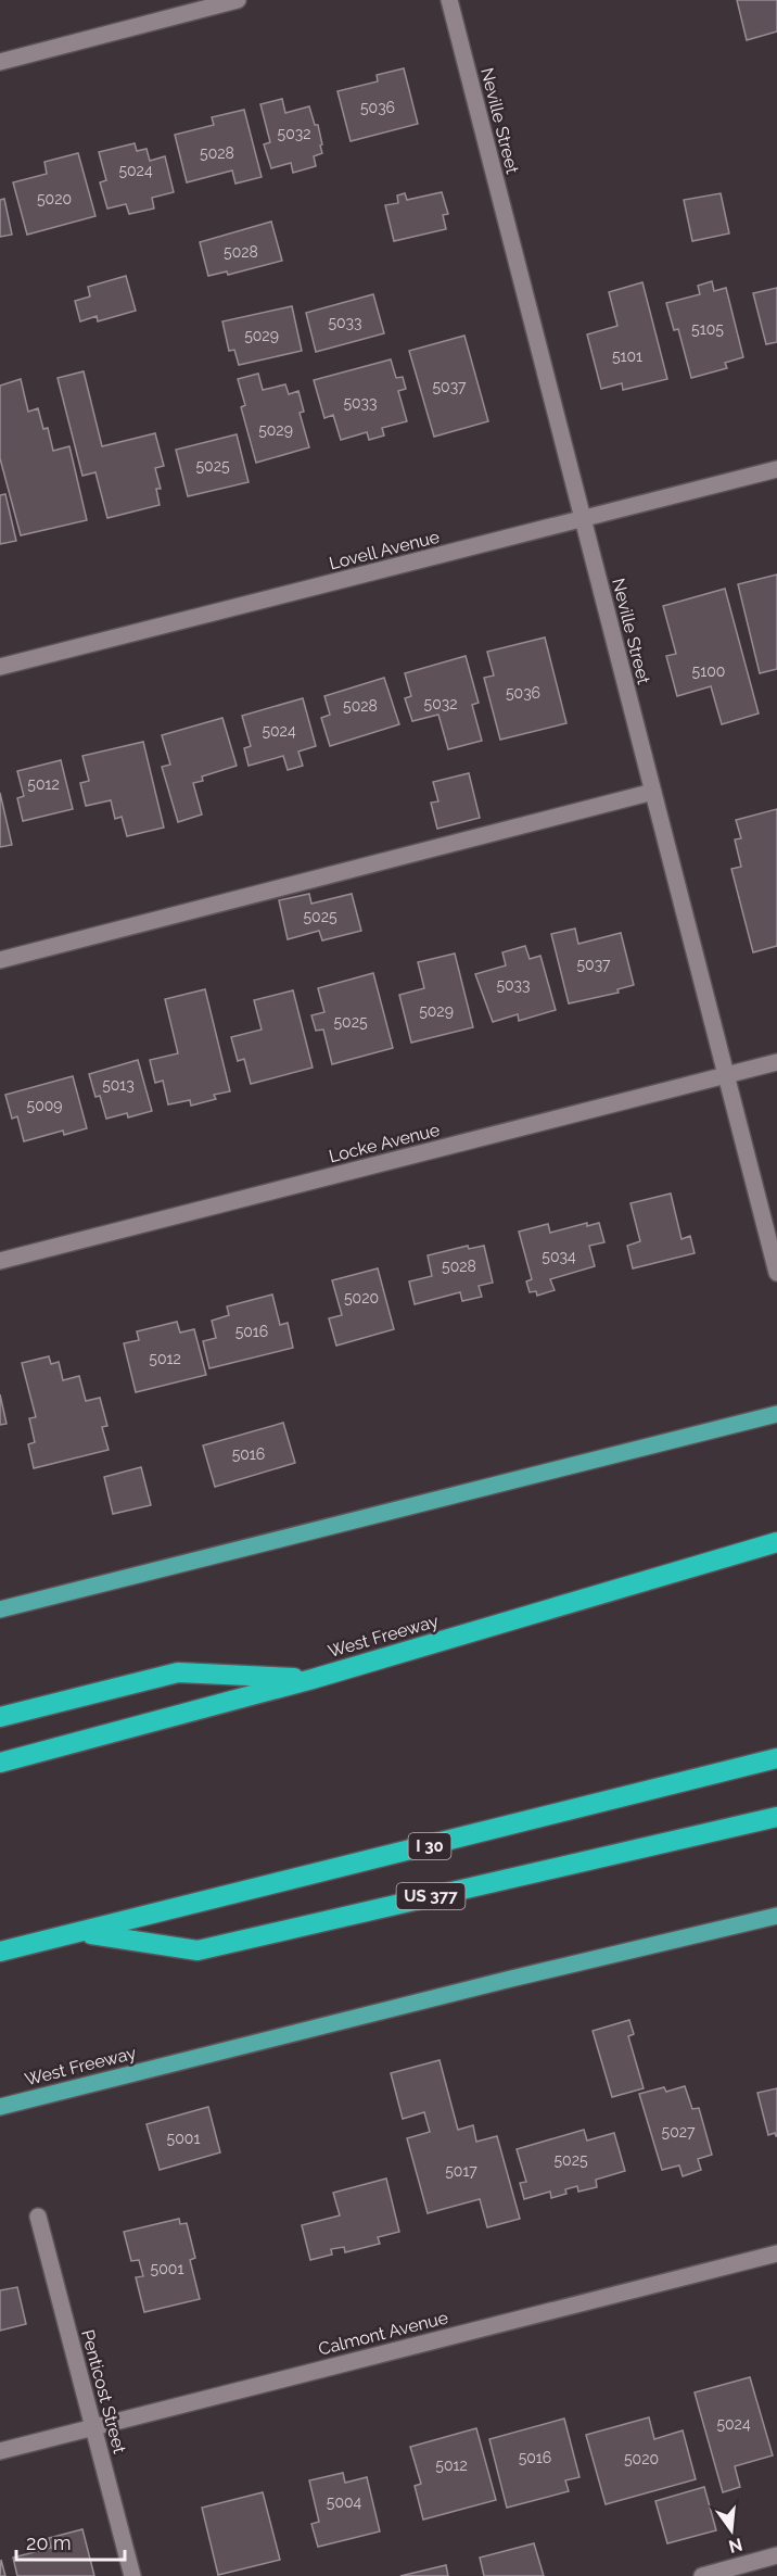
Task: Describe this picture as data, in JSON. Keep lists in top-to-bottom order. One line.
{"streets":{"highway":["West Freeway","I 30","US 377"],"street":["Neville Street","Lovell Avenue","Locke Avenue","Calmont Avenue","Penticost Street"]},"crossings":[["Neville Street","Lovell Avenue"],["Neville Street","Locke Avenue"],["I 30","US 377"],["Calmont Avenue","Penticost Street"]],"house_numbers":["5036","5032","5028","5024","5020","5028","5033","5105","5029","5101","5037","5033","5029","5025","5100","5036","5032","5028","5024","5012","5025","5037","5033","5029","5025","5013","5009","5034","5028","5020","5016","5012","5016","5027","5001","5025","5017","5001","5024","5016","5020","5012","5004"],"scale_bar":"20 m","north":"bottom"}
